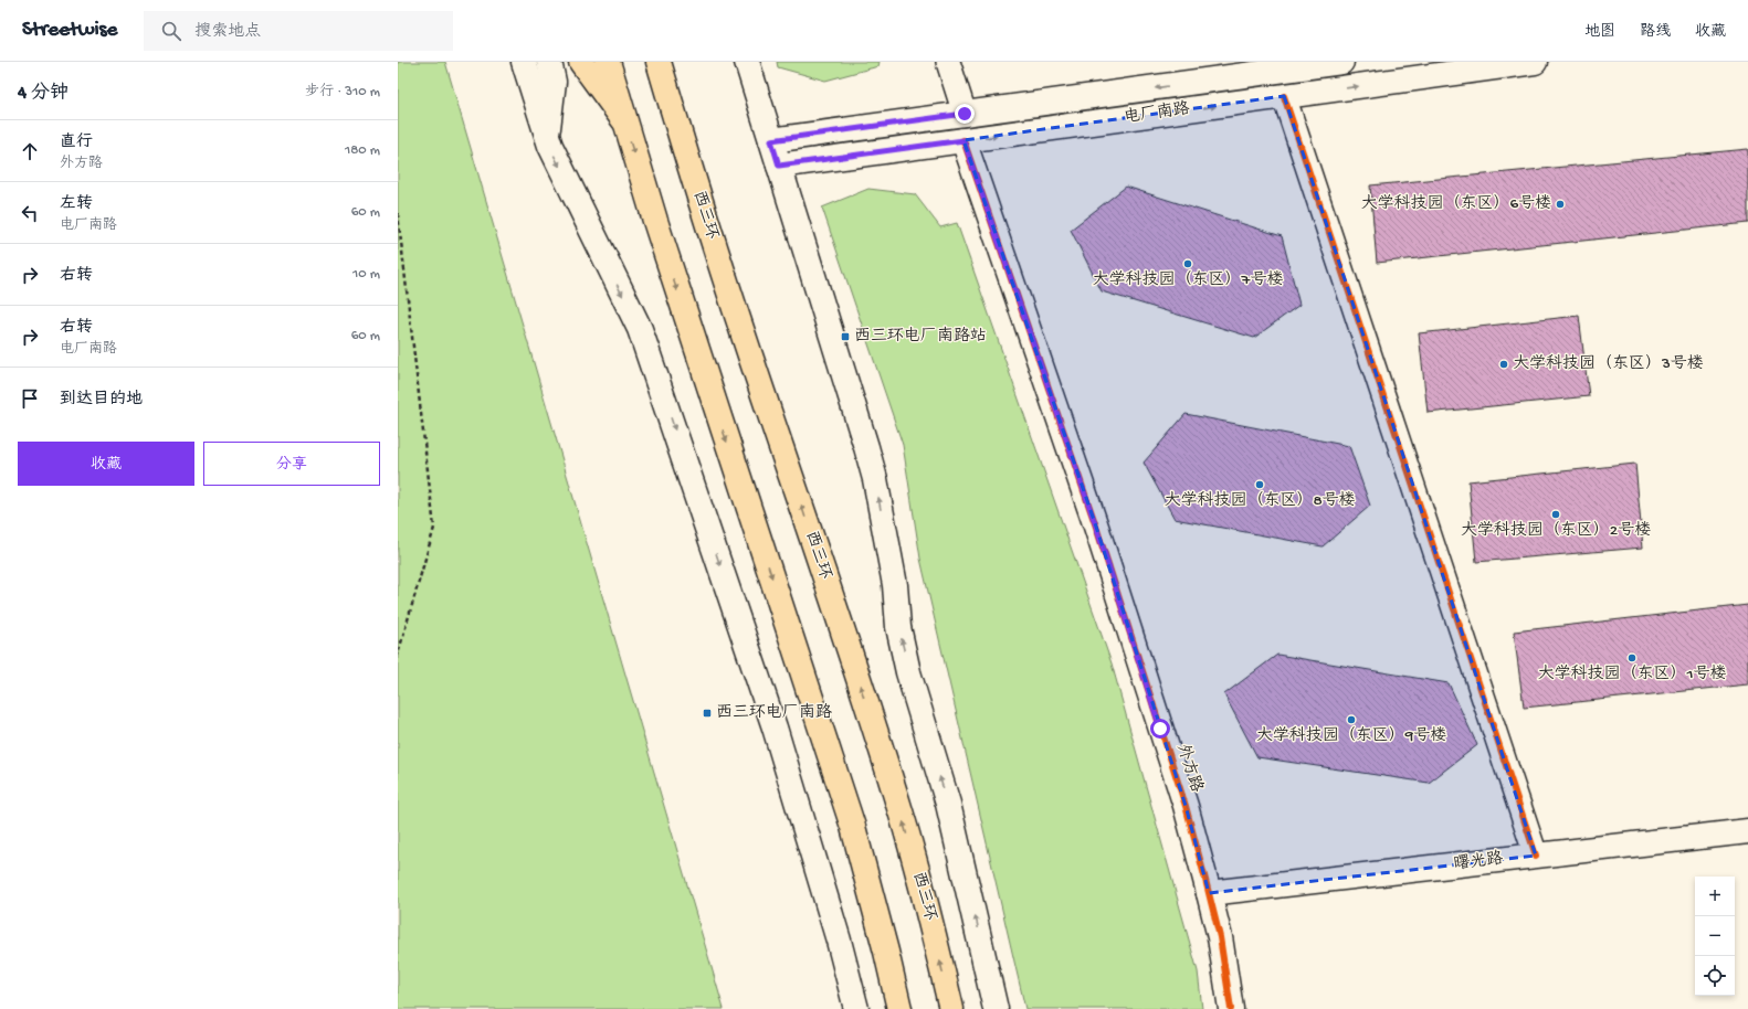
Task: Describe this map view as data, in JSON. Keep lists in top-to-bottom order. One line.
{"streets":{"main road":["西三环"],"street":["电厂南路","外方路","曙光路"]},"crossings":[["电厂南路","外方路"],["外方路","曙光路"]],"places":{"other":["大学科技园（东区）6号楼","大学科技园（东区）7号楼","大学科技园（东区）3号楼","大学科技园（东区）8号楼","大学科技园（东区）2号楼","大学科技园（东区）1号楼","大学科技园（东区）9号楼"],"transit":["西三环电厂南路站","西三环电厂南路"]},"page":{"header":"Streetwise","search":"搜索地点","nav":["地图","路线","收藏"],"heading":["4 分钟","步行 · 310 m"],"list":[["直行","外方路","180 m"],["左转","电厂南路","60 m"],["右转","10 m"],["右转","电厂南路","60 m"],"到达目的地"],"buttons":["收藏","分享"],"map_buttons":["+","−"]}}
